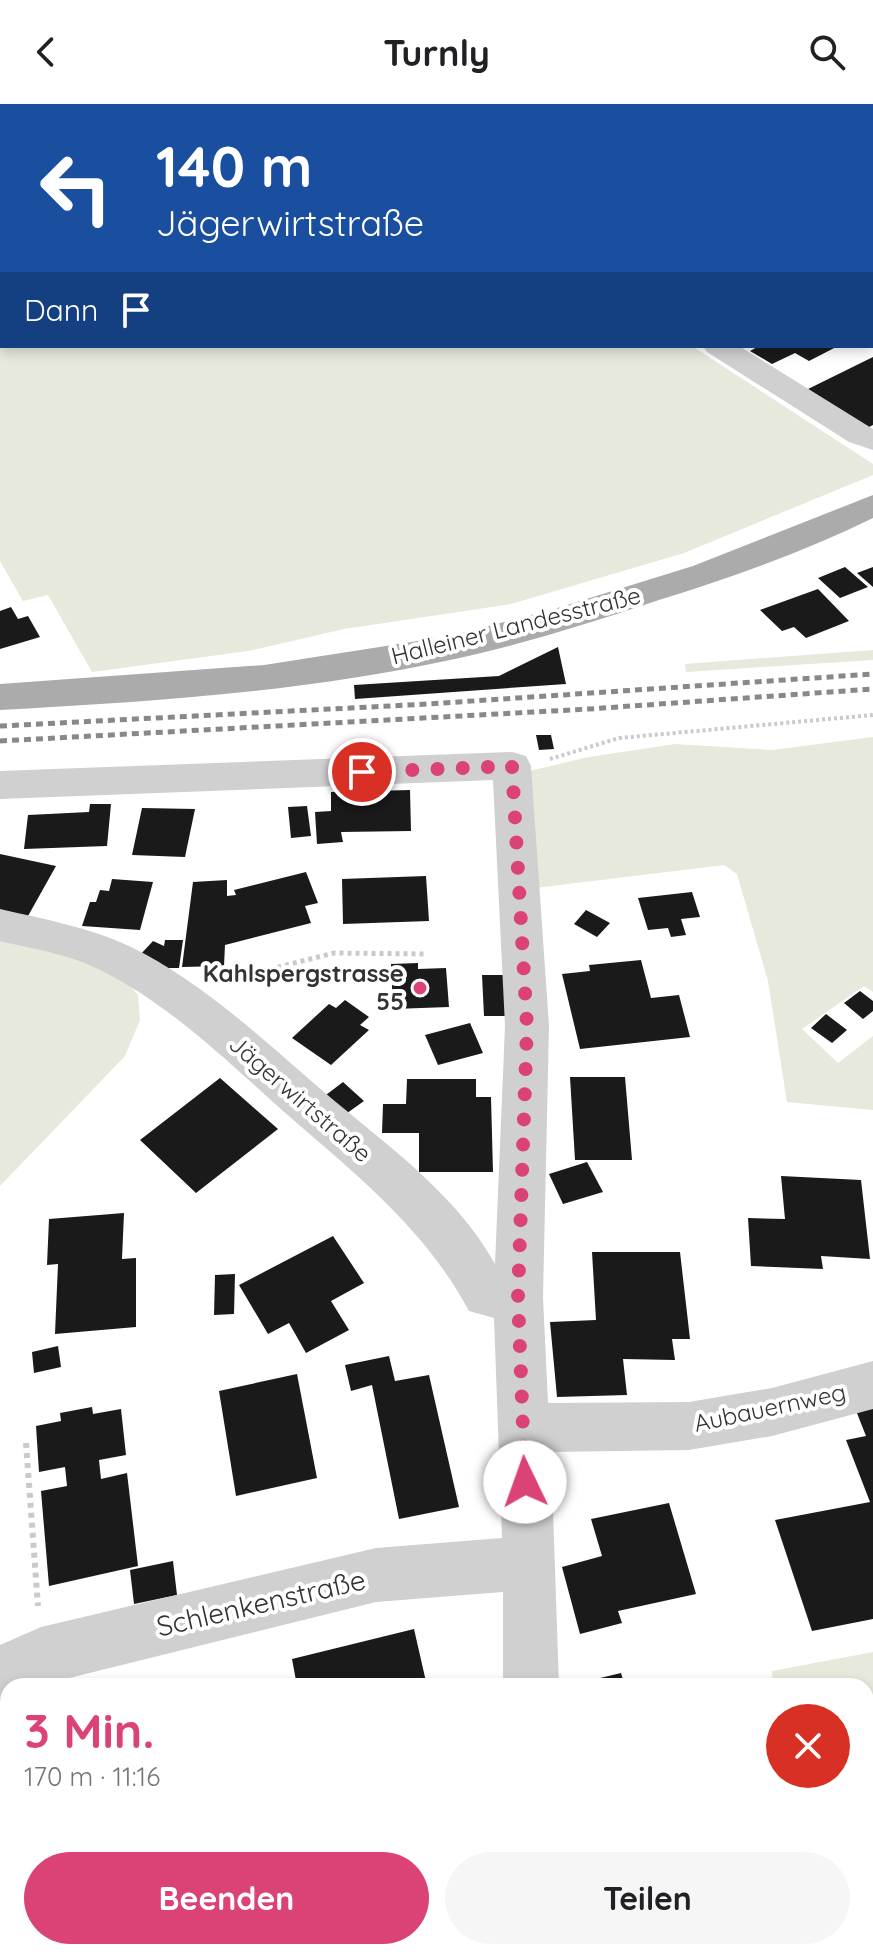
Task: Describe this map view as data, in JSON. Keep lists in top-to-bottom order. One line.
{"streets":{"main road":["Halleiner Landesstraße"],"street":["Jägerwirtstraße","Aubauernweg","Schlenkenstraße"]},"places":["Kahlspergstrasse 55"],"page":{"header":"Turnly","turn":["140 m","Jägerwirtstraße"],"then":"Dann","heading":["3 Min.","170 m · 11:16"],"buttons":["Beenden","Teilen"]}}
